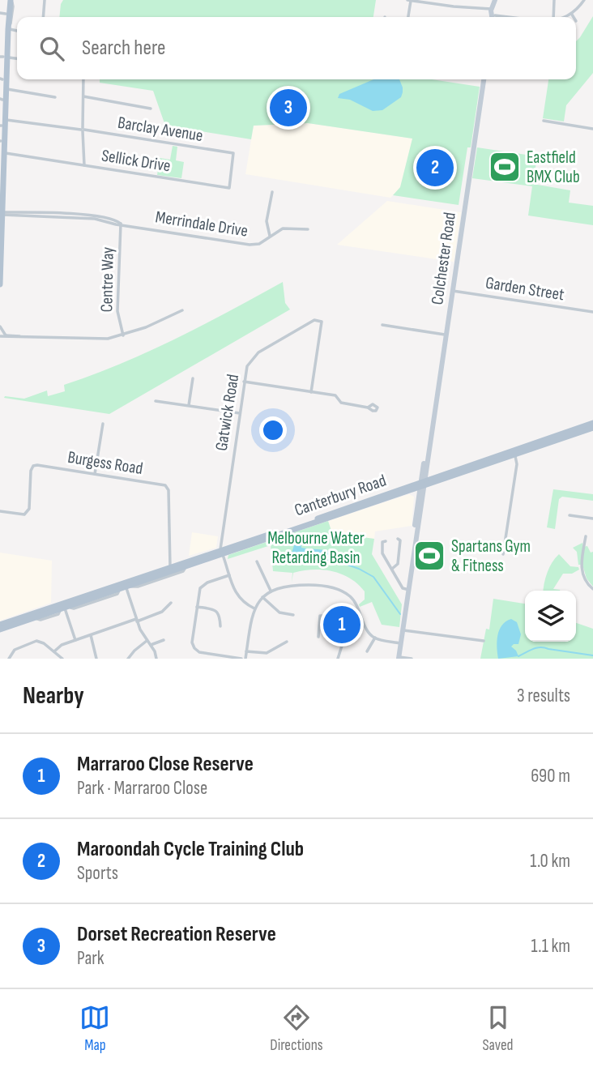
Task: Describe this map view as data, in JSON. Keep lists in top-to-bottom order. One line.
{"streets":{"main road":["Colchester Road","Canterbury Road"],"street":["Barclay Avenue","Sellick Drive","Merrindale Drive","Centre Way","Garden Street","Gatwick Road","Burgess Road"]},"crossings":[["Barclay Avenue","Sellick Drive"],["Merrindale Drive","Centre Way"],["Colchester Road","Garden Street"],["Colchester Road","Canterbury Road"],["Gatwick Road","Canterbury Road"],["Burgess Road","Canterbury Road"]],"parks":["Melbourne Water Retarding Basin"],"places":{"sports":["Eastfield BMX Club","Spartans Gym & Fitness"]},"page":{"search":"Search here","pins":["3","2","1"],"heading":["Nearby","3 results"],"list":[{"mark":"1","name":"Marraroo Close Reserve","note":"Park · Marraroo Close","value":"690 m"},{"mark":"2","name":"Maroondah Cycle Training Club","note":"Sports","value":"1.0 km"},{"mark":"3","name":"Dorset Recreation Reserve","note":"Park","value":"1.1 km"}],"nav":["Map","Directions","Saved"]}}
